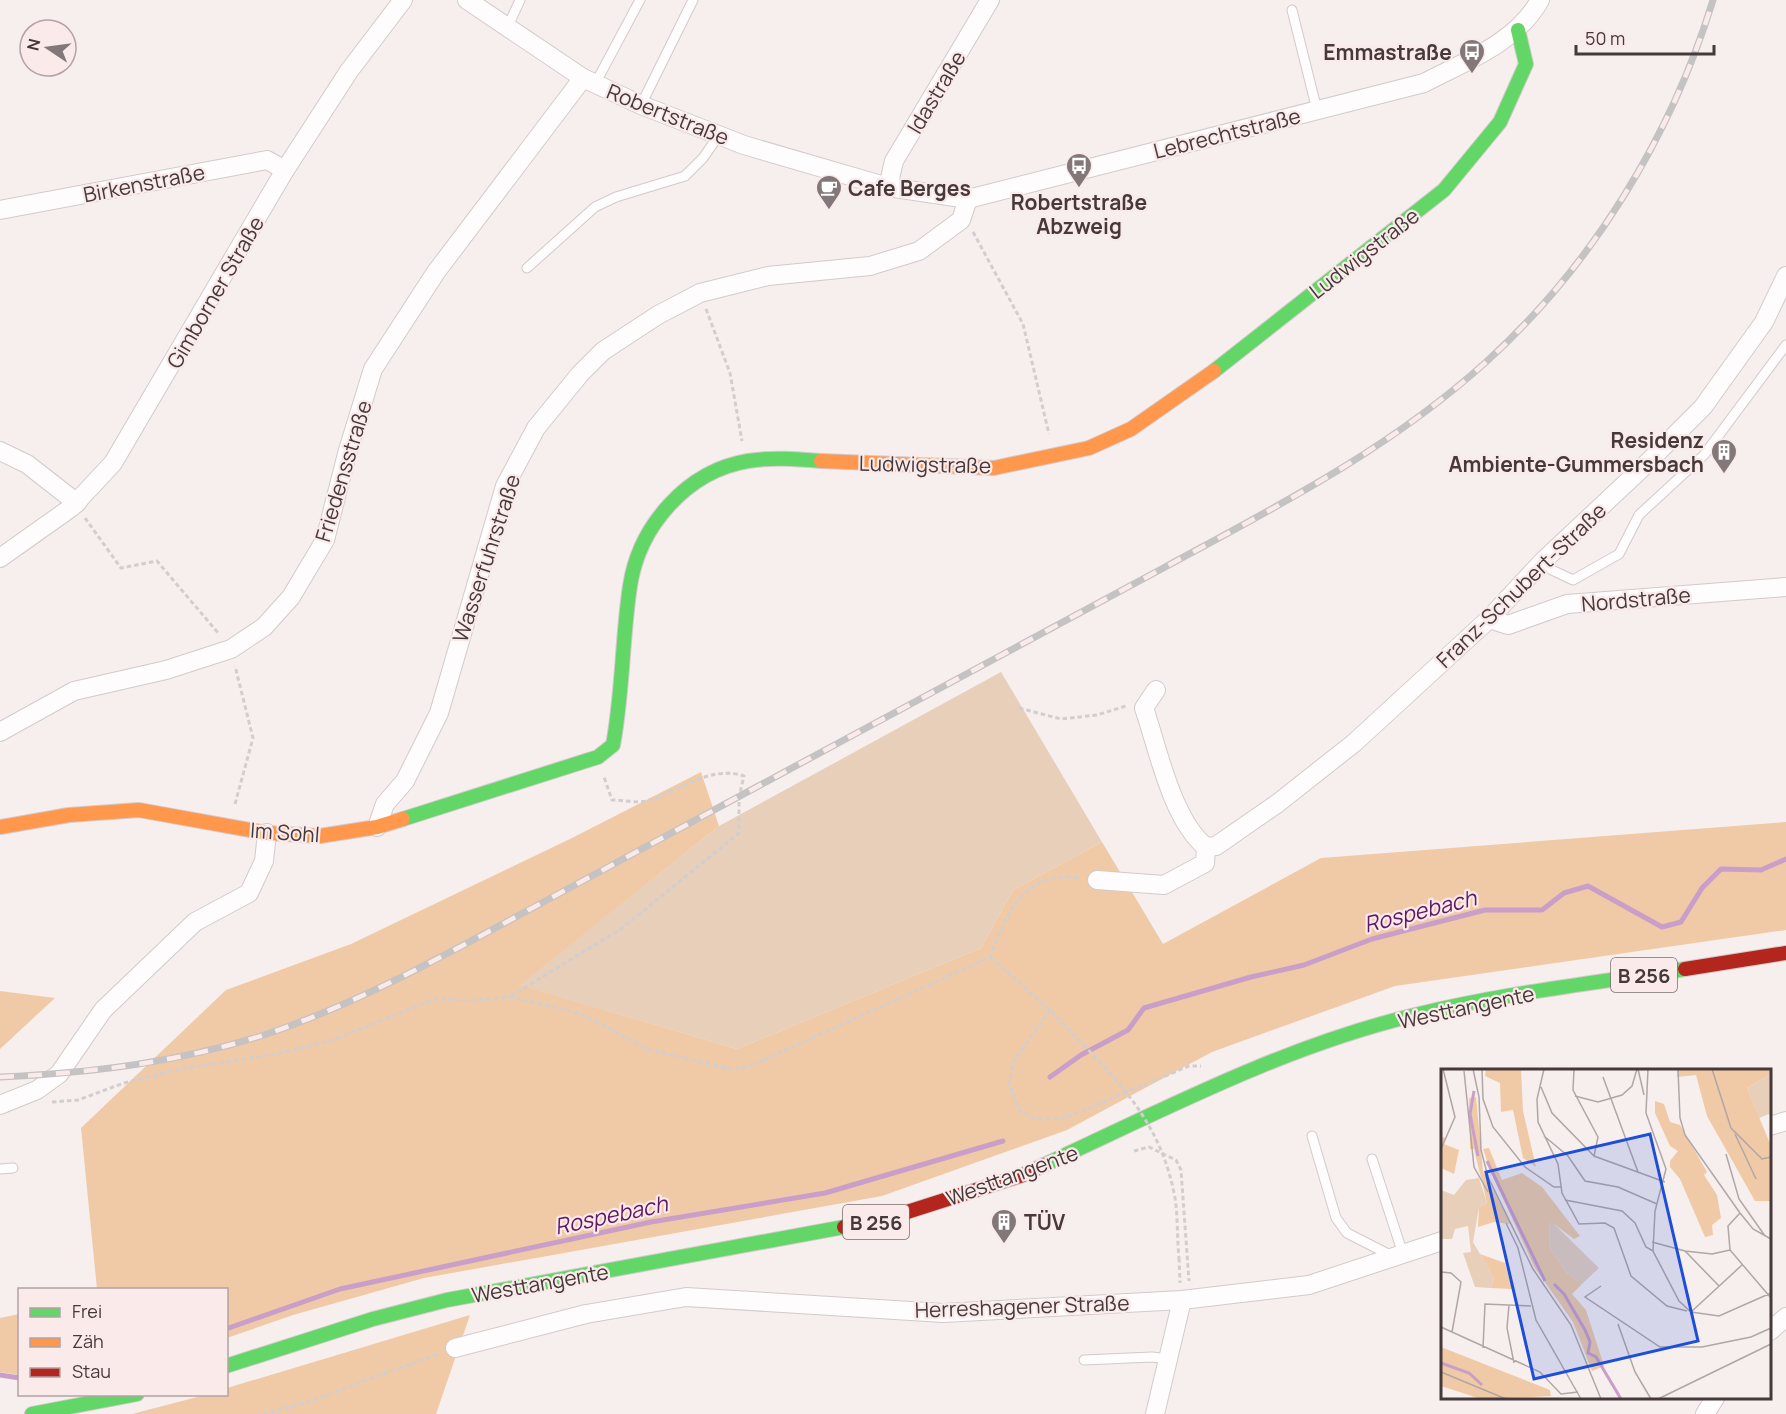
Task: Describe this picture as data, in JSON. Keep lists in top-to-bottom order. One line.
{"streets":{"street":["Idastraße","Robertstraße","Lebrechtstraße","Birkenstraße","Ludwigstraße","Gimborner Straße","Friedensstraße","Wasserfuhrstraße","Franz-Schubert-Straße","Nordstraße","Im Sohl","B 256","Westtangente","Herreshagener Straße"]},"crossings":[["Idastraße","Robertstraße"],["Idastraße","Lebrechtstraße"],["Robertstraße","Lebrechtstraße"],["Robertstraße","Friedensstraße"],["Lebrechtstraße","Ludwigstraße"],["Birkenstraße","Gimborner Straße"],["Ludwigstraße","Im Sohl"],["Wasserfuhrstraße","Im Sohl"],["Franz-Schubert-Straße","Nordstraße"]],"water":["Rospebach"],"places":{"bus stop":["Emmastraße","Robertstraße Abzweig"],"cafe":["Cafe Berges"],"building":["Residenz Ambiente-Gummersbach","TÜV"]},"legend":["Frei","Zäh","Stau"],"scale_bar":"50 m","north":"left"}
